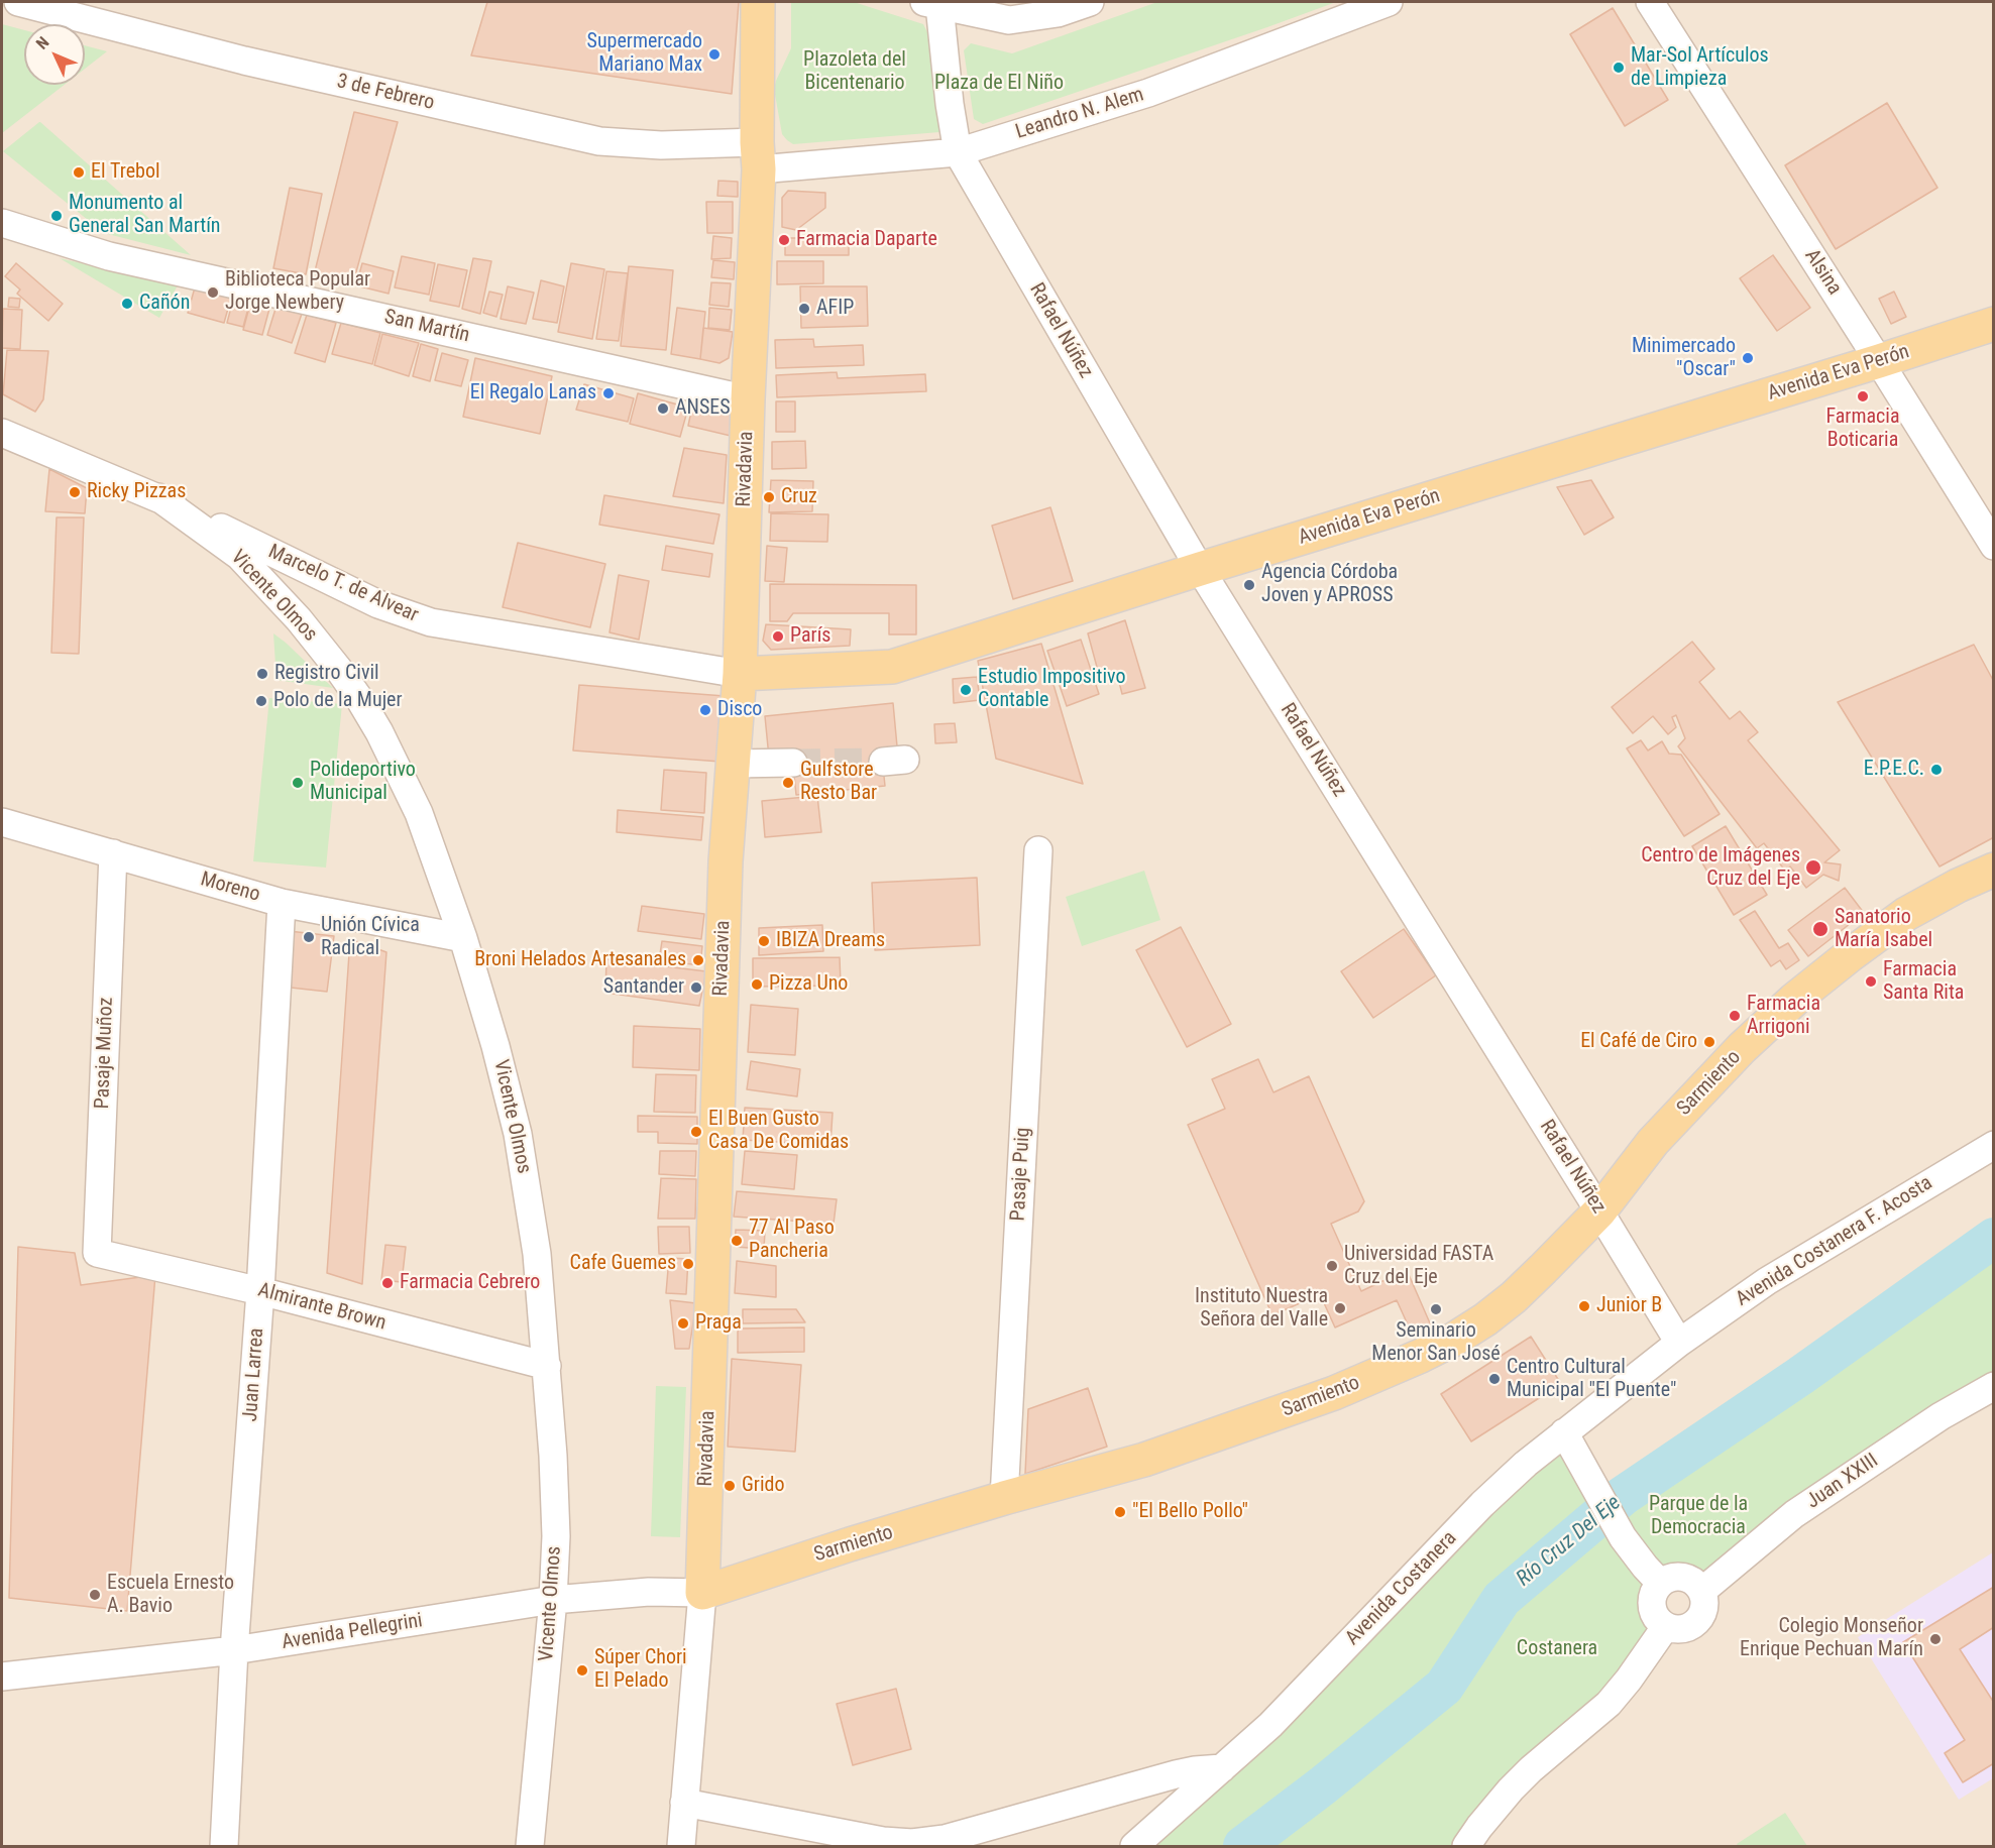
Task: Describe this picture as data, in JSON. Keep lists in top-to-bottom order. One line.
{"streets":{"main road":["Avenida Eva Perón","Rivadavia","Sarmiento"],"street":["3 de Febrero","Leandro N. Alem","Alsina","San Martín","Rafael Núñez","Marcelo T. de Alvear","Vicente Olmos","Moreno","Pasaje Muñoz","Pasaje Puig","Avenida Costanera F. Acosta","Almirante Brown","Juan Larrea","Juan XXIII","Avenida Costanera","Avenida Pellegrini"]},"crossings":[["3 de Febrero","Leandro N. Alem"],["3 de Febrero","Rivadavia"],["Leandro N. Alem","Rafael Núñez"],["Leandro N. Alem","Rivadavia"],["Alsina","Avenida Eva Perón"],["San Martín","Rivadavia"],["Rafael Núñez","Avenida Eva Perón"],["Rafael Núñez","Sarmiento"],["Rafael Núñez","Avenida Costanera F. Acosta"],["Rafael Núñez","Avenida Costanera"],["Avenida Eva Perón","Rivadavia"],["Avenida Eva Perón","Marcelo T. de Alvear"],["Rivadavia","Marcelo T. de Alvear"],["Rivadavia","Sarmiento"],["Rivadavia","Avenida Pellegrini"],["Marcelo T. de Alvear","Vicente Olmos"],["Vicente Olmos","Moreno"],["Vicente Olmos","Almirante Brown"],["Vicente Olmos","Avenida Pellegrini"],["Moreno","Pasaje Muñoz"],["Moreno","Juan Larrea"],["Pasaje Muñoz","Almirante Brown"],["Sarmiento","Pasaje Puig"],["Sarmiento","Avenida Pellegrini"],["Avenida Costanera F. Acosta","Avenida Costanera"],["Almirante Brown","Juan Larrea"],["Juan Larrea","Avenida Pellegrini"]],"water":["Río Cruz Del Eje"],"parks":["Plazoleta del Bicentenario","Plaza de El Niño","Parque de la Democracia","Costanera"],"places":["Supermercado Mariano Max","Mar-Sol Artículos de Limpieza","El Trebol","Monumento al General San Martín","Farmacia Daparte","Biblioteca Popular Jorge Newbery","Cañón","AFIP","Minimercado \"Oscar\"","El Regalo Lanas","Farmacia Boticaria","ANSES","Ricky Pizzas","Cruz","Agencia Córdoba Joven y APROSS","París","Registro Civil","Estudio Impositivo Contable","Polo de la Mujer","Disco","E.P.E.C.","Polideportivo Municipal","Gulfstore Resto Bar","Centro de Imágenes Cruz del Eje","Sanatorio María Isabel","Unión Cívica Radical","IBIZA Dreams","Broni Helados Artesanales","Farmacia Santa Rita","Pizza Uno","Santander","Farmacia Arrigoni","El Café de Ciro","El Buen Gusto Casa De Comidas","77 Al Paso Pancheria","Cafe Guemes","Universidad FASTA Cruz del Eje","Farmacia Cebrero","Junior B","Instituto Nuestra Señora del Valle","Seminario Menor San José","Praga","Centro Cultural Municipal \"El Puente\"","Grido","\"El Bello Pollo\"","Escuela Ernesto A. Bavio","Colegio Monseñor Enrique Pechuan Marín","Súper Chori El Pelado"],"north":"top left"}
